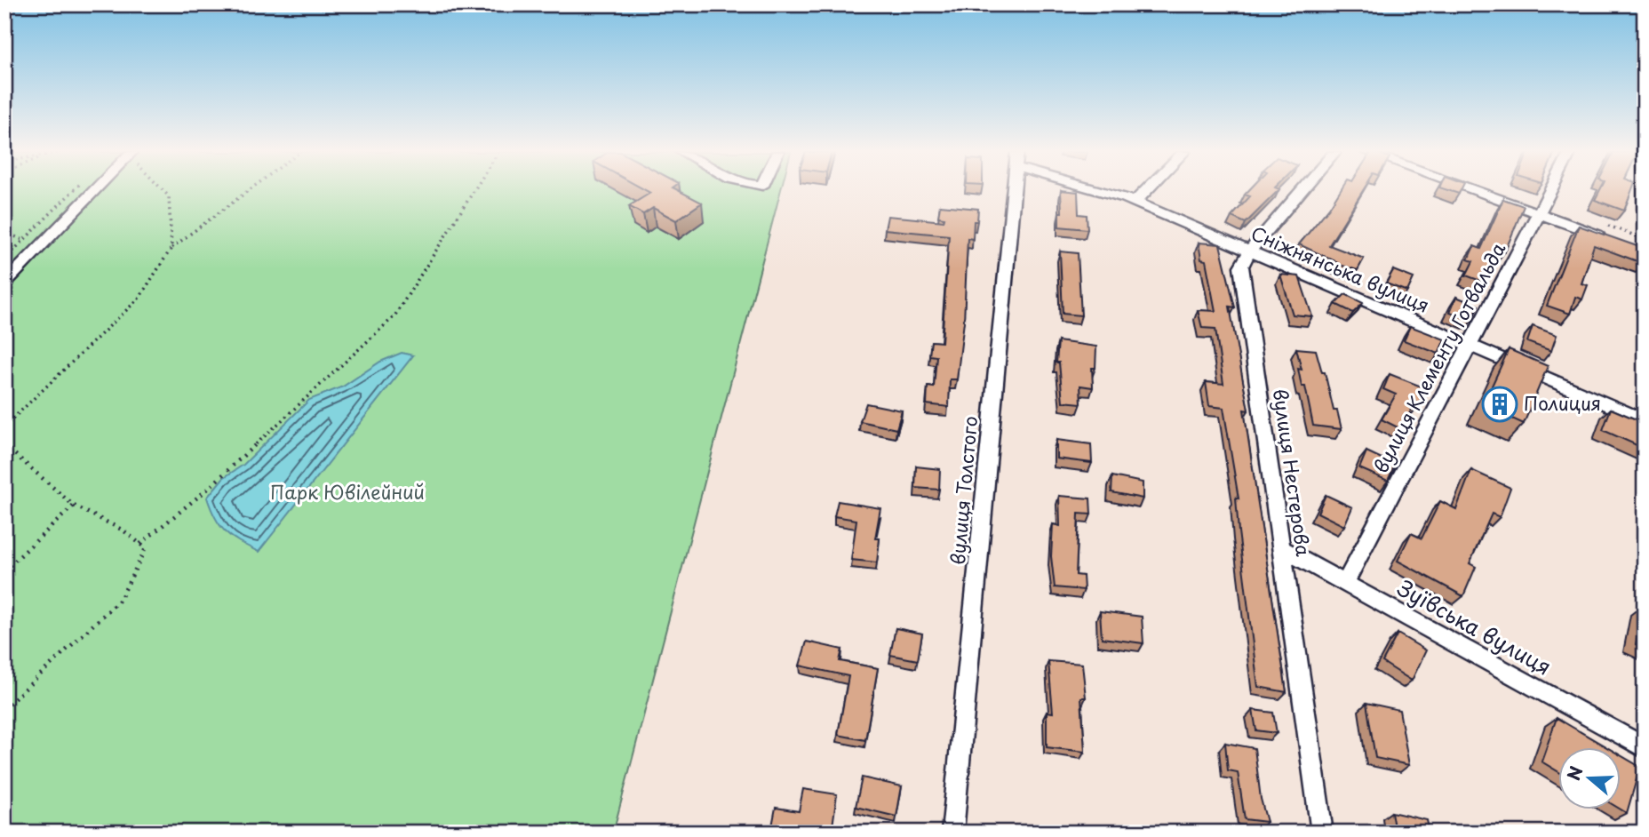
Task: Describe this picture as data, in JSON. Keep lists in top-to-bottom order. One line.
{"streets":{"street":["Сніжнянська вулиця","вулиця Клементу Готвальда","вулиця Нестерова","вулиця Толстого","Зуївська вулиця"]},"crossings":[["Сніжнянська вулиця","вулиця Клементу Готвальда"],["Сніжнянська вулиця","вулиця Нестерова"],["вулиця Клементу Готвальда","Зуївська вулиця"],["вулиця Нестерова","Зуївська вулиця"]],"parks":["Парк Ювілейний"],"places":{"building":["Полиция"]},"north":"left"}
